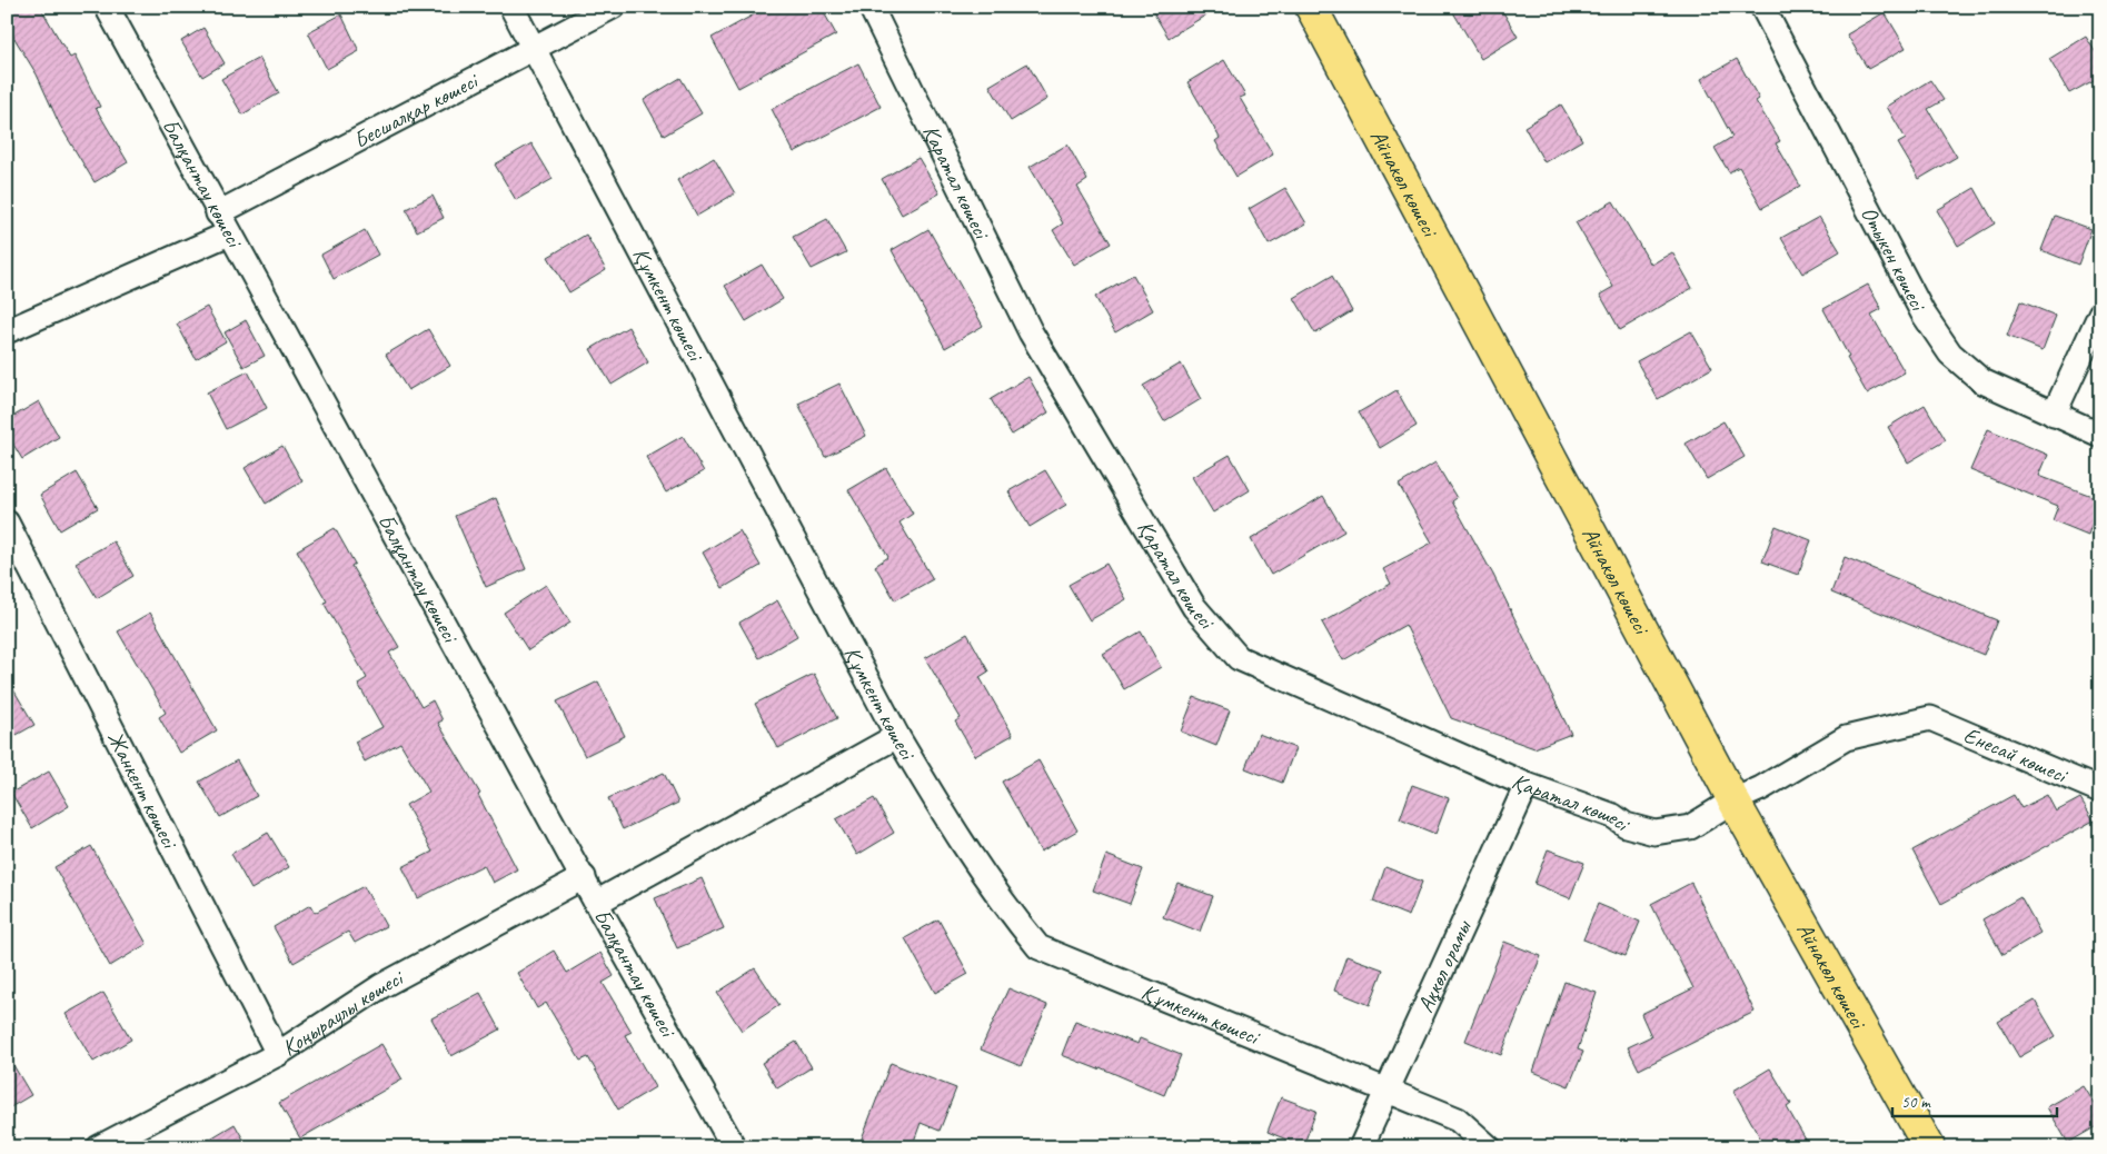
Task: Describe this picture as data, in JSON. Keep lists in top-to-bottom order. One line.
{"streets":{"main road":["Айнакөл көшесі"],"street":["Бесшалқар көшесі","Қаратал көшесі","Балқантау көшесі","Отыкен көшесі","Құмкент көшесі","Енесай көшесі","Жанкент көшесі","Ақкөл орамы","Қоңыраулы көшесі"]},"crossings":[["Бесшалқар көшесі","Балқантау көшесі"],["Бесшалқар көшесі","Құмкент көшесі"],["Қаратал көшесі","Айнакөл көшесі"],["Қаратал көшесі","Енесай көшесі"],["Қаратал көшесі","Ақкөл орамы"],["Балқантау көшесі","Қоңыраулы көшесі"],["Құмкент көшесі","Ақкөл орамы"],["Жанкент көшесі","Қоңыраулы көшесі"]],"scale_bar":"50 m"}
